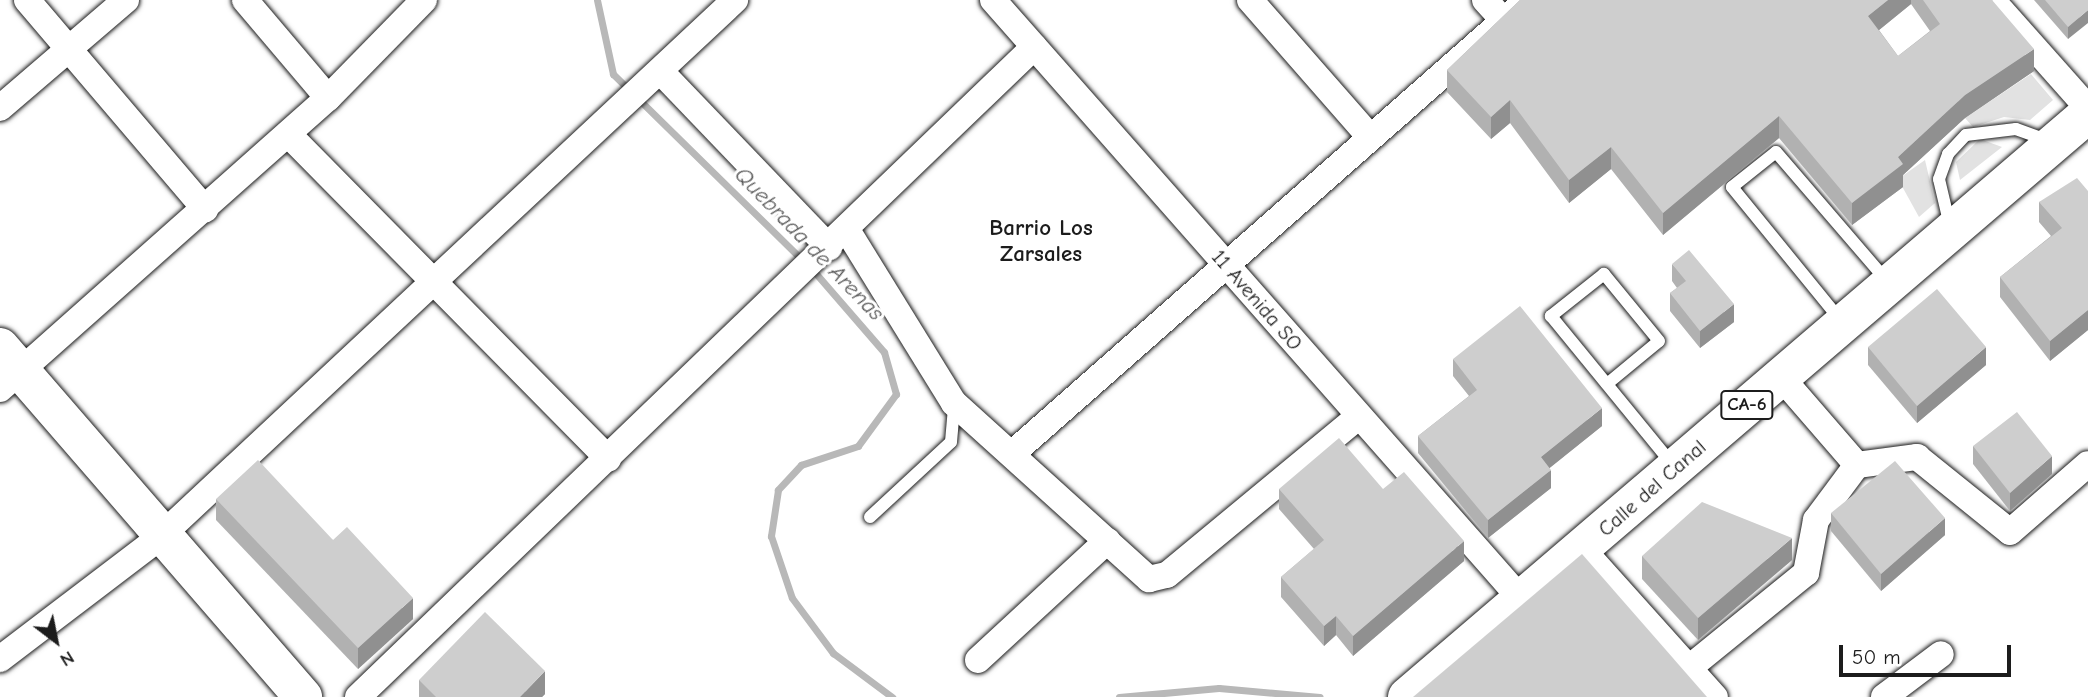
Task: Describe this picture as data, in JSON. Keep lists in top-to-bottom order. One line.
{"streets":{"highway":["CA-6","Calle del Canal"],"street":["11 Avenida SO"]},"crossings":[["11 Avenida SO","Calle del Canal"]],"districts":["Barrio Los Zarsales"],"water":["Quebrada de Arenas"],"scale_bar":"50 m","north":"bottom right"}
